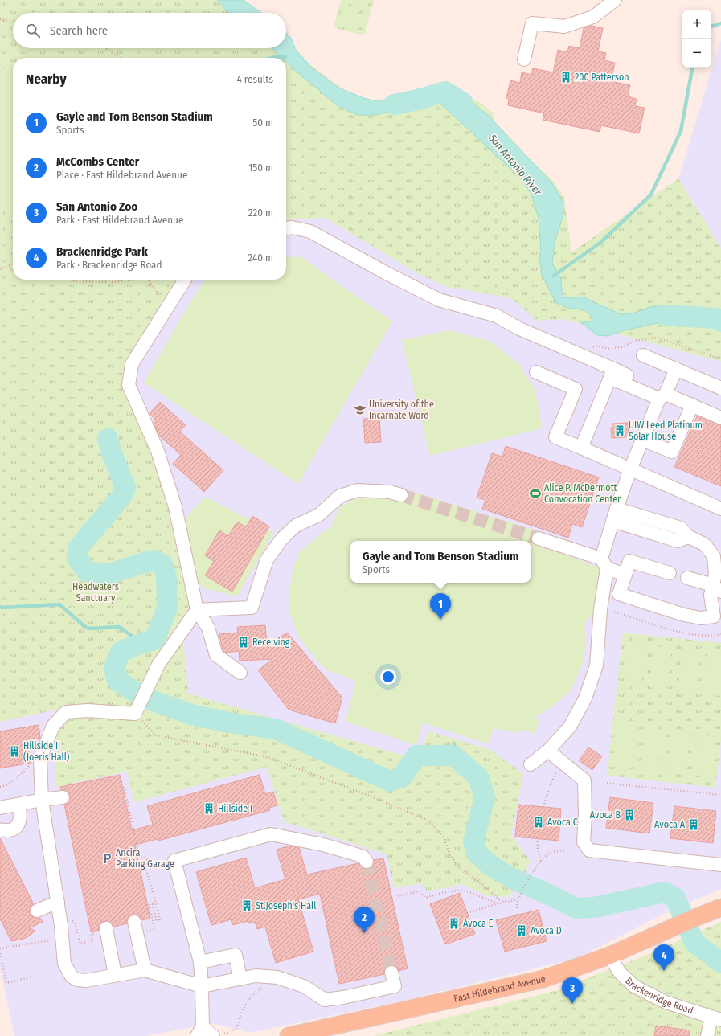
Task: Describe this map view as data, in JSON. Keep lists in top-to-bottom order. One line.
{"streets":{"main road":["East Hildebrand Avenue"],"street":["Brackenridge Road"]},"crossings":[["East Hildebrand Avenue","Brackenridge Road"]],"water":["San Antonio River"],"parks":["Headwaters Sanctuary"],"places":{"building":["200 Patterson","UIW Leed Platinum Solar House","Receiving","Hillside II (Joeris Hall)","Hillside I","Avoca B","Avoca C","Avoca A","St.Joseph's Hall","Avoca E","Avoca D"],"school or university":["University of the Incarnate Word"],"sports":["Alice P. McDermott Convocation Center"],"parking":["Ancira Parking Garage"]},"page":{"map_buttons":["+","−"],"search":"Search here","heading":["Nearby","4 results"],"list":[{"mark":"1","name":"Gayle and Tom Benson Stadium","note":"Sports","value":"50 m"},{"mark":"2","name":"McCombs Center","note":"Place · East Hildebrand Avenue","value":"150 m"},{"mark":"3","name":"San Antonio Zoo","note":"Park · East Hildebrand Avenue","value":"220 m"},{"mark":"4","name":"Brackenridge Park","note":"Park · Brackenridge Road","value":"240 m"}],"popup":["Gayle and Tom Benson Stadium","Sports"],"pins":["1","2","4","3"]}}
